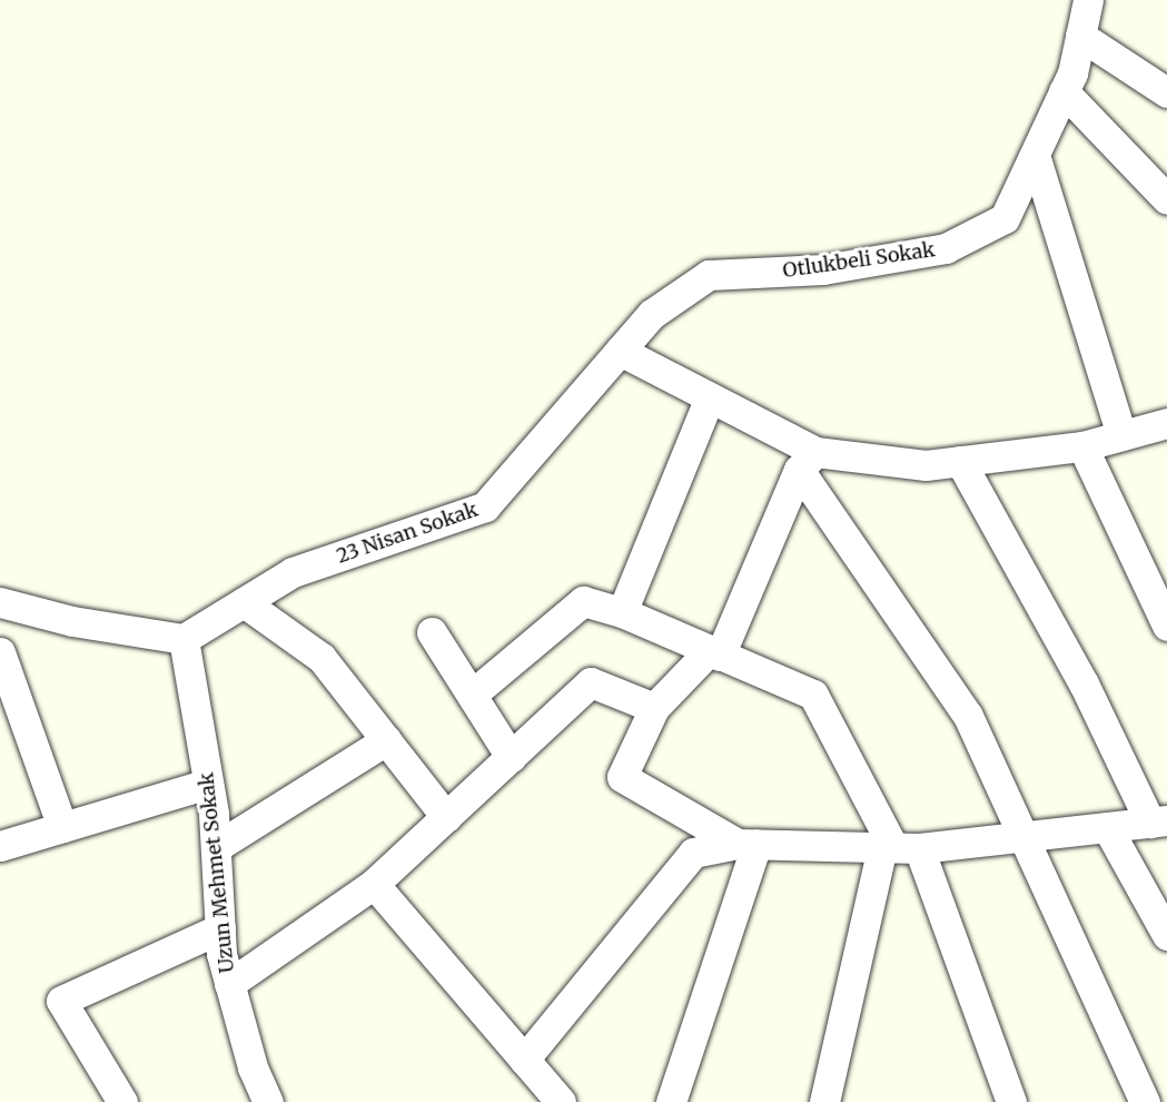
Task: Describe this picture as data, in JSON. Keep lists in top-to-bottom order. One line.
{"streets":{"street":["Otlukbeli Sokak","23 Nisan Sokak","Uzun Mehmet Sokak"]},"crossings":[["Otlukbeli Sokak","23 Nisan Sokak"],["23 Nisan Sokak","Uzun Mehmet Sokak"]]}
